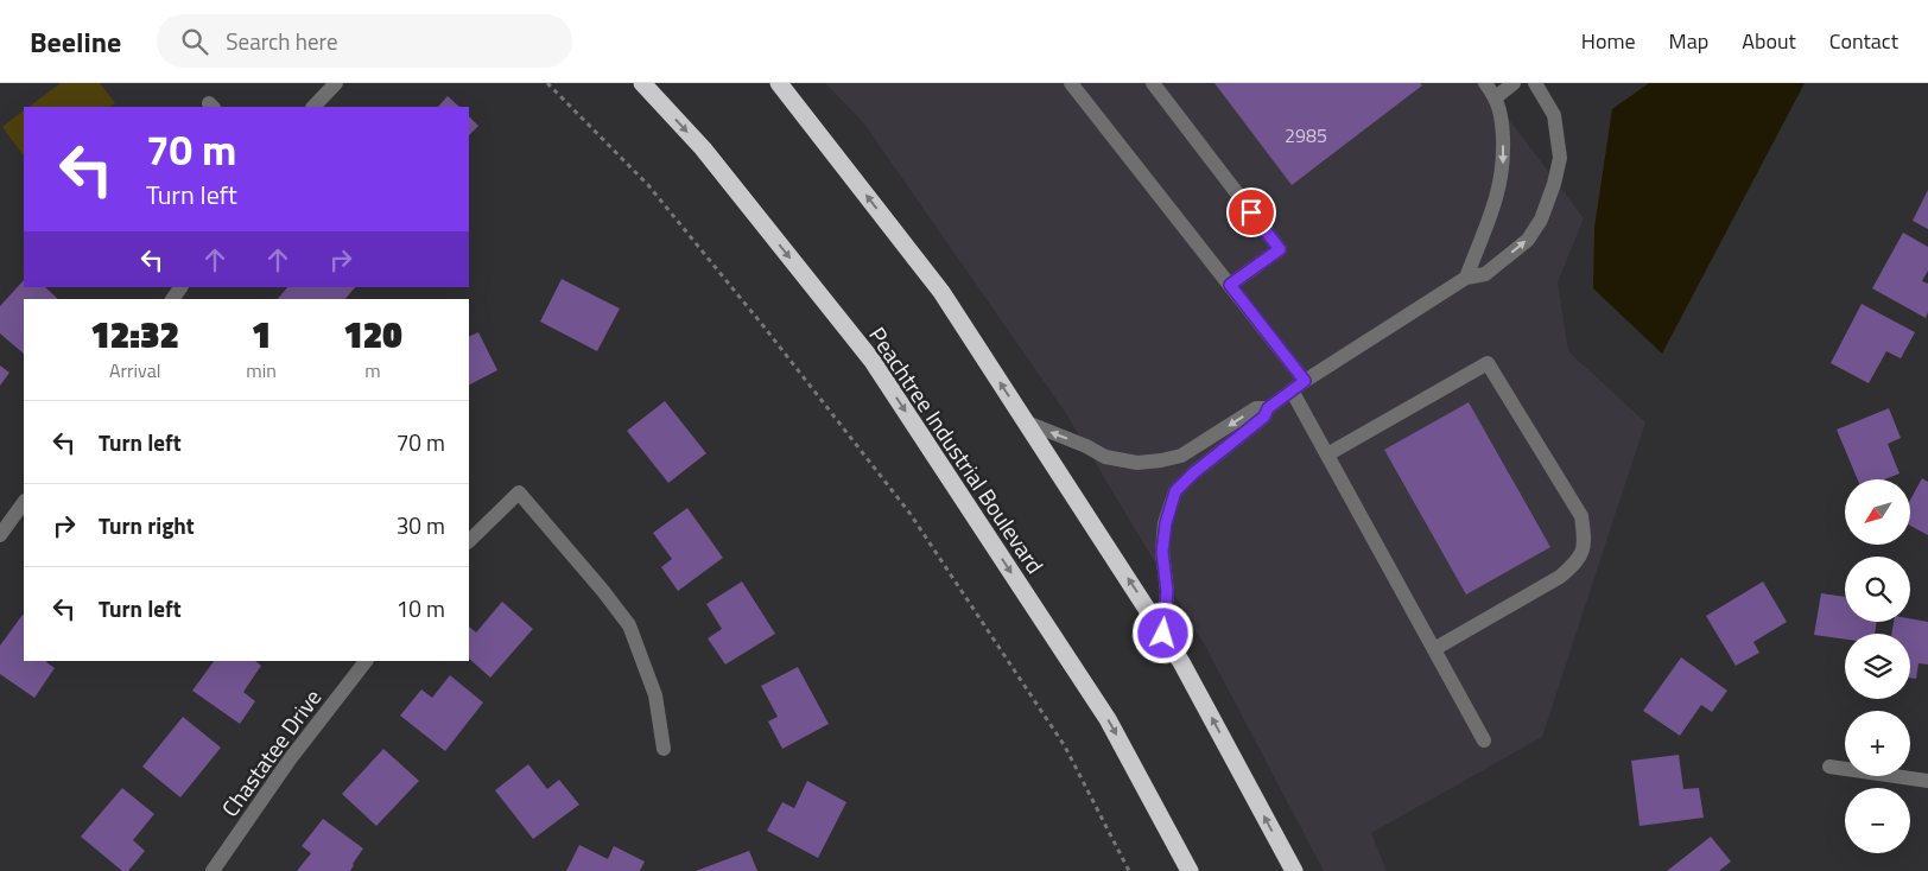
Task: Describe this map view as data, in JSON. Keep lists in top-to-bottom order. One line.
{"streets":{"highway":["Peachtree Industrial Boulevard"],"street":["Chastatee Drive"]},"house_numbers":["2985"],"north":"bottom left","page":{"header":"Beeline","search":"Search here","nav":["Home","Map","About","Contact"],"turn":["70 m","Turn left"],"eta":["12:32","Arrival","1","min","120","m"],"list":[{"name":"Turn left","value":"70 m"},{"name":"Turn right","value":"30 m"},{"name":"Turn left","value":"10 m"}],"map_buttons":["+","−"]}}
